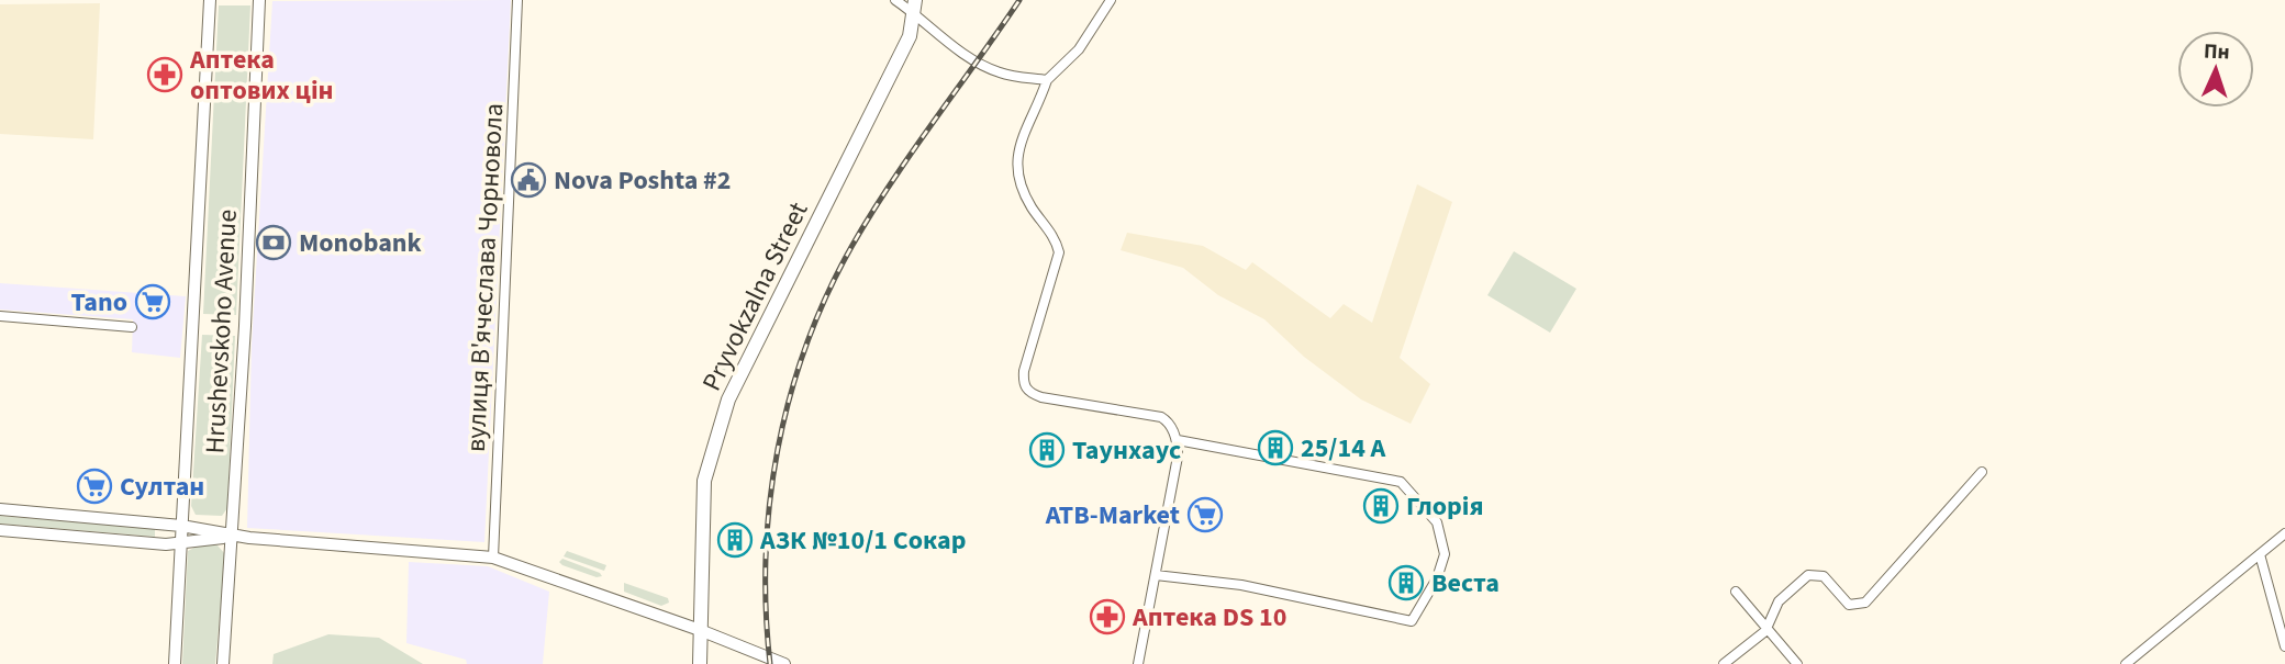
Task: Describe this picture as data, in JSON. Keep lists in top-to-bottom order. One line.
{"streets":{"main road":["Pryvokzalna Street","Hrushevskoho Avenue"],"street":["вулиця В'ячеслава Чорновола"]},"places":{"pharmacy":["Аптека оптових цін","Аптека DS 10"],"public building":["Nova Poshta #2"],"bank":["Monobank"],"supermarket":["Tano","Султан","ATB-Market"],"building":["25/14 А","Таунхаус","Глорія","АЗК №10/1 Сокар","Веста"]},"north":"top"}
